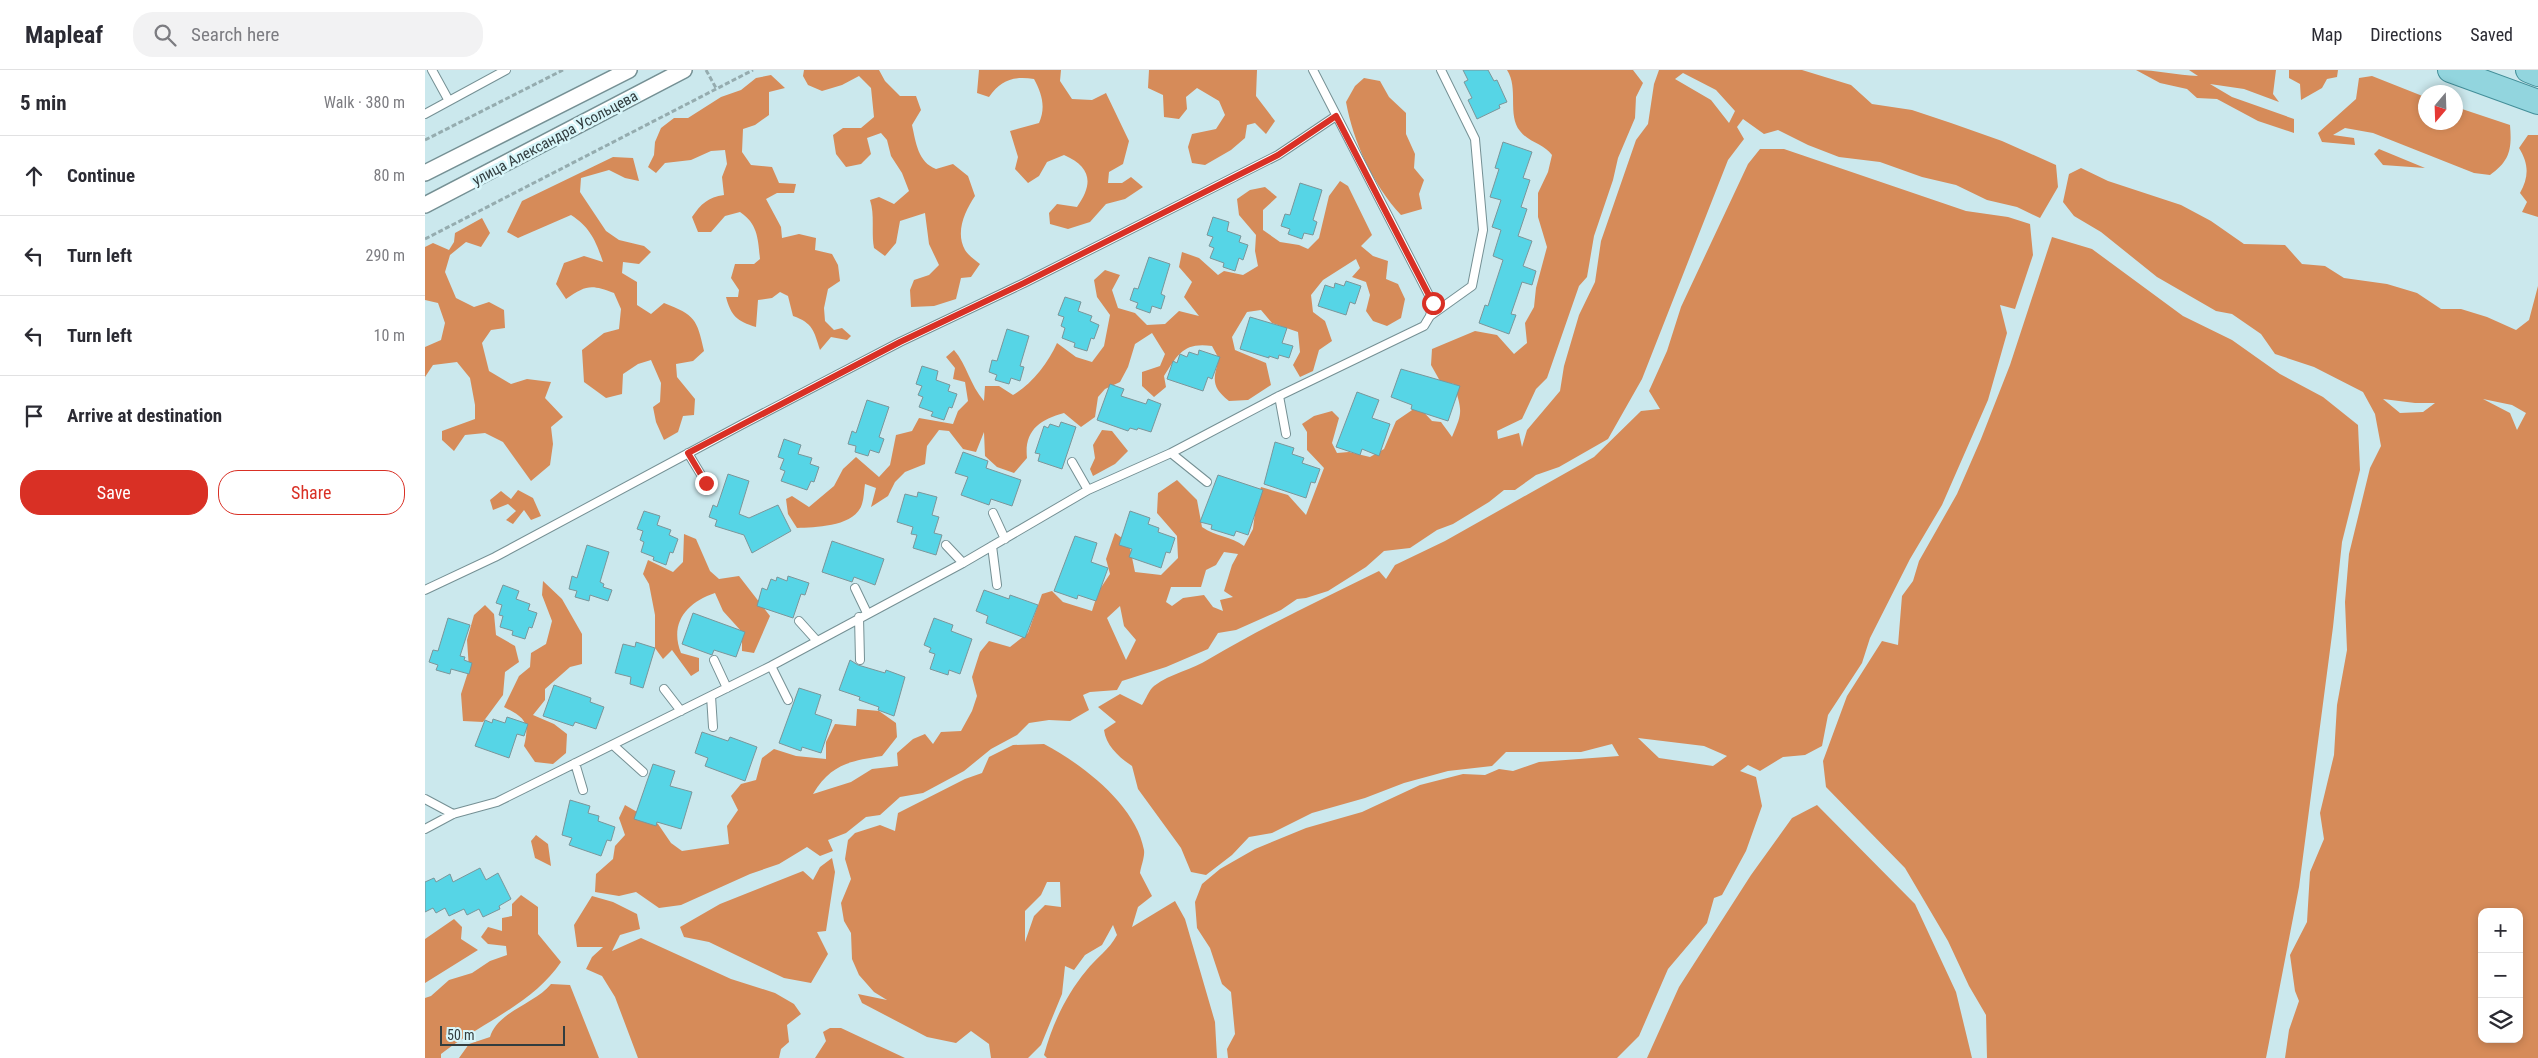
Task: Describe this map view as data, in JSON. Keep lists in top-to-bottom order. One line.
{"streets":{"street":["улица Александра Усольцева"]},"scale_bar":"50 m","north":"bottom","page":{"header":"Mapleaf","search":"Search here","nav":["Map","Directions","Saved"],"heading":["5 min","Walk · 380 m"],"list":[["Continue","80 m"],["Turn left","290 m"],["Turn left","10 m"],"Arrive at destination"],"buttons":["Save","Share"],"map_buttons":["+","−"],"scale":"50 m"}}
